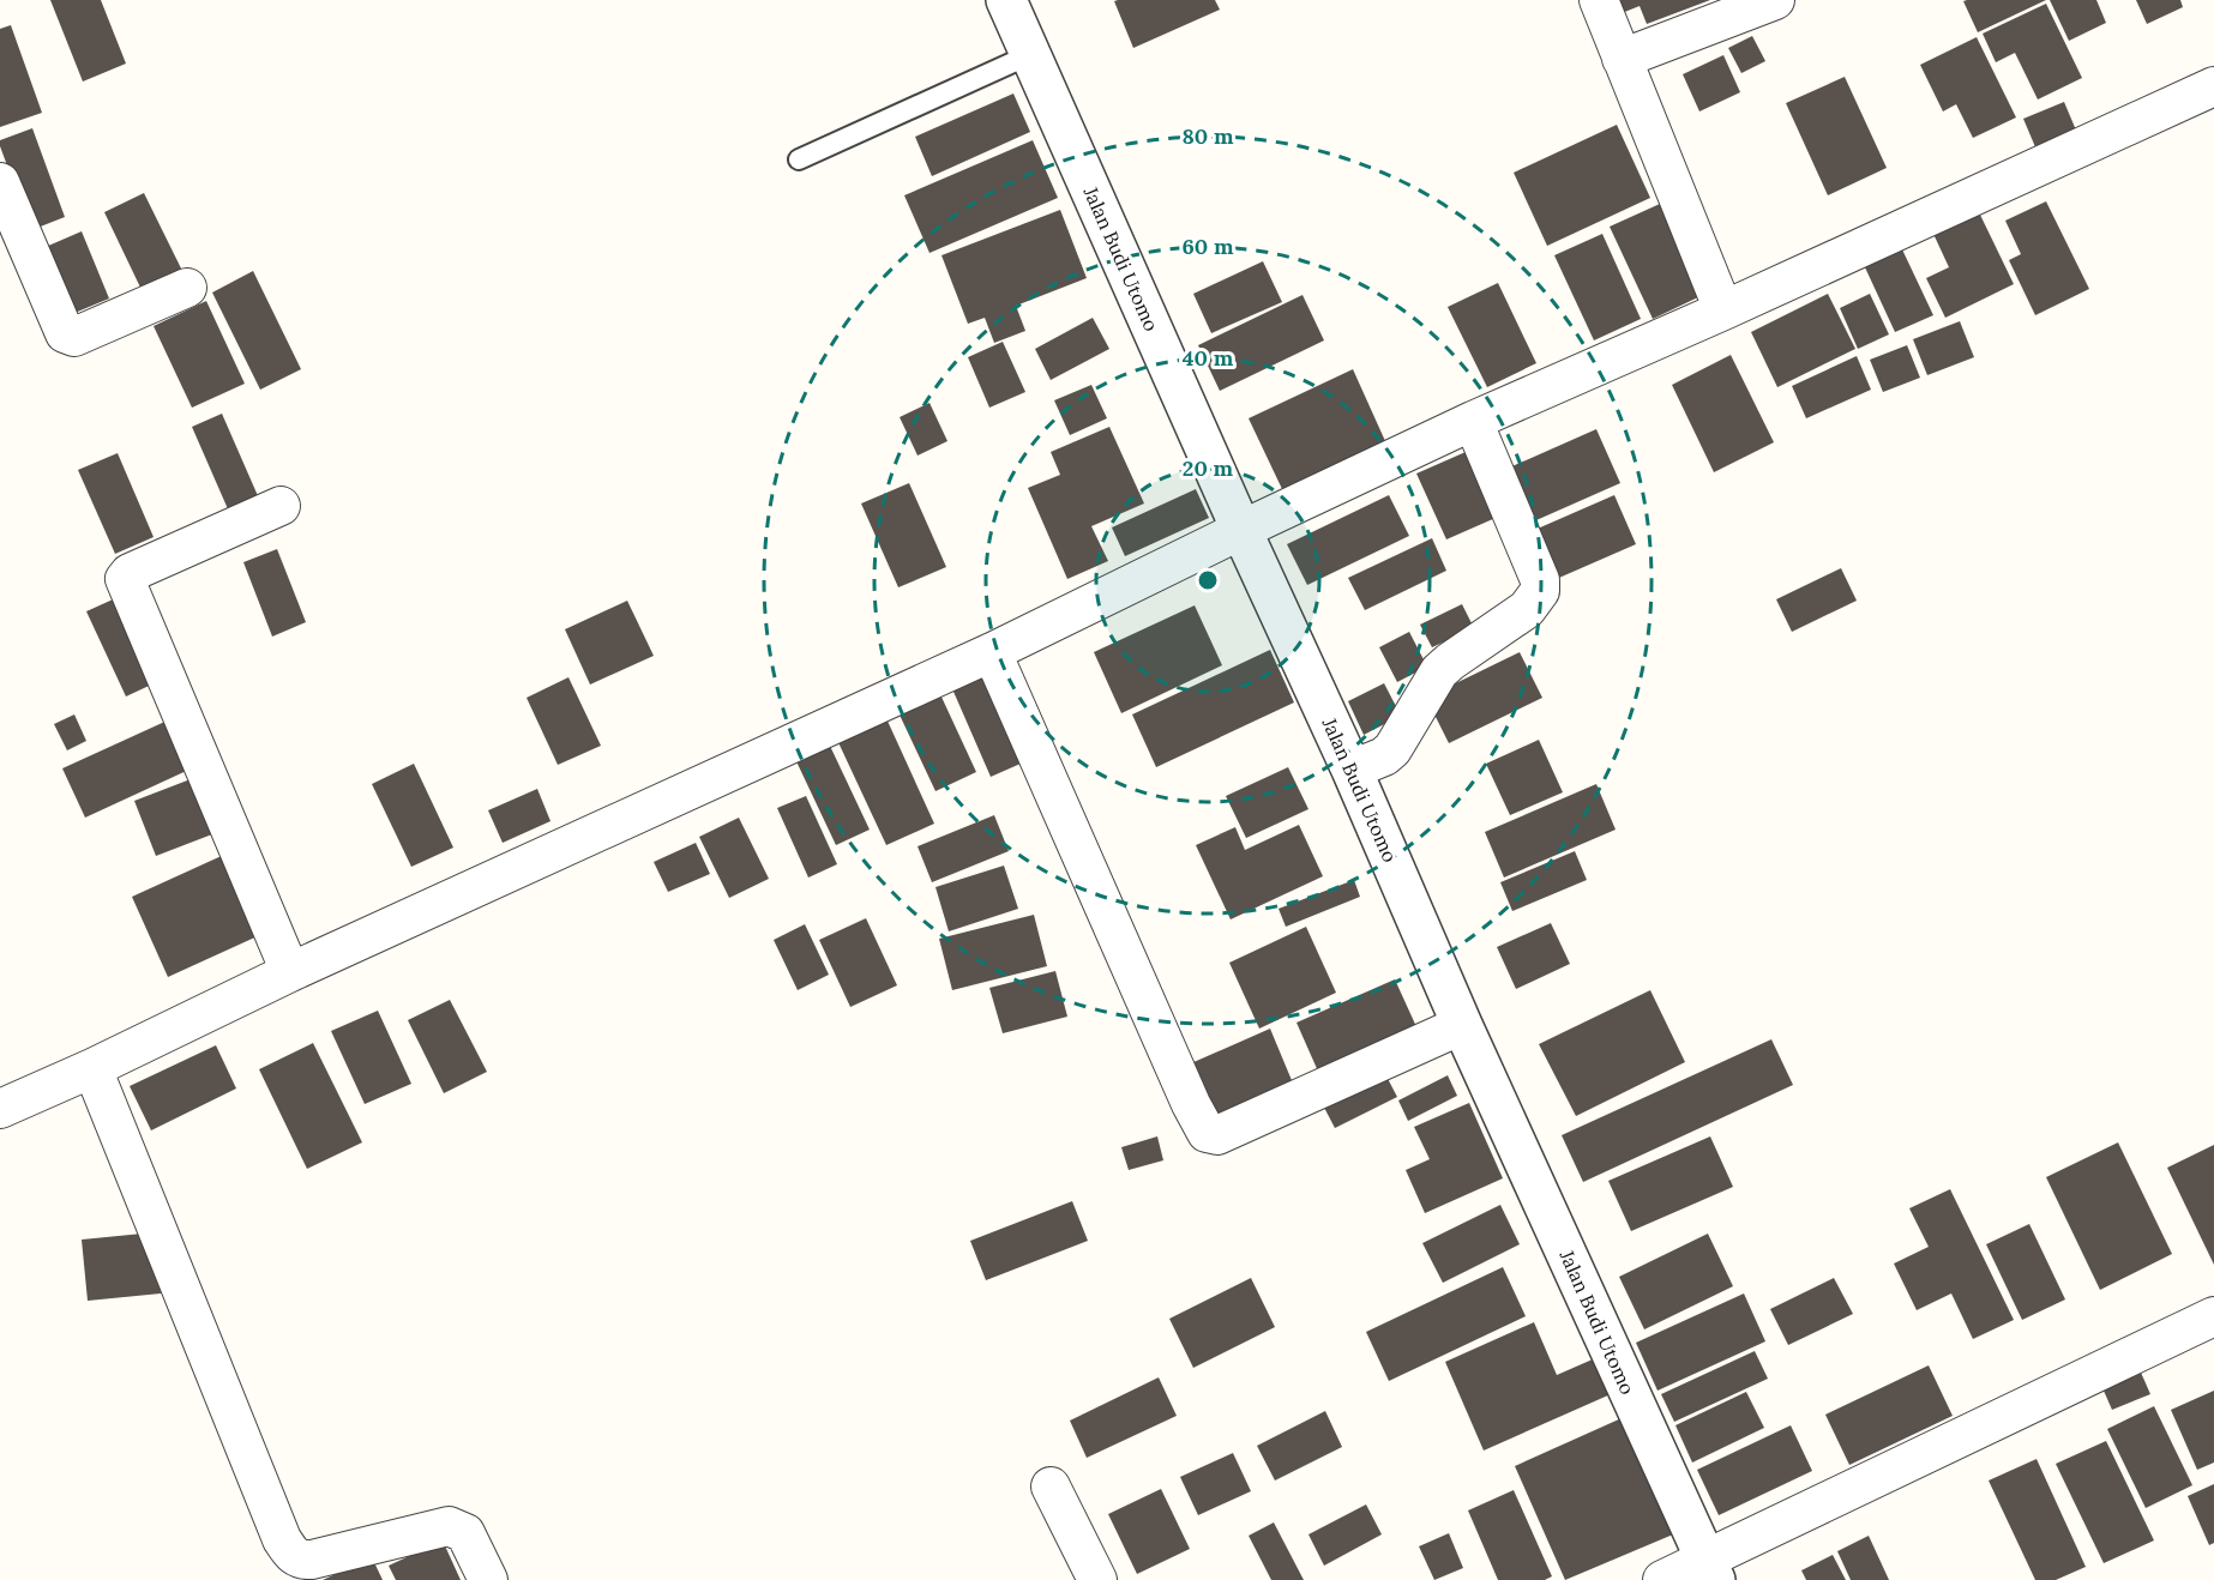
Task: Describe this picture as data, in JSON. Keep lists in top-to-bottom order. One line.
{"streets":{"street":["Jalan Budi Utomo"]},"rings":["80 m","60 m","40 m","20 m"]}
